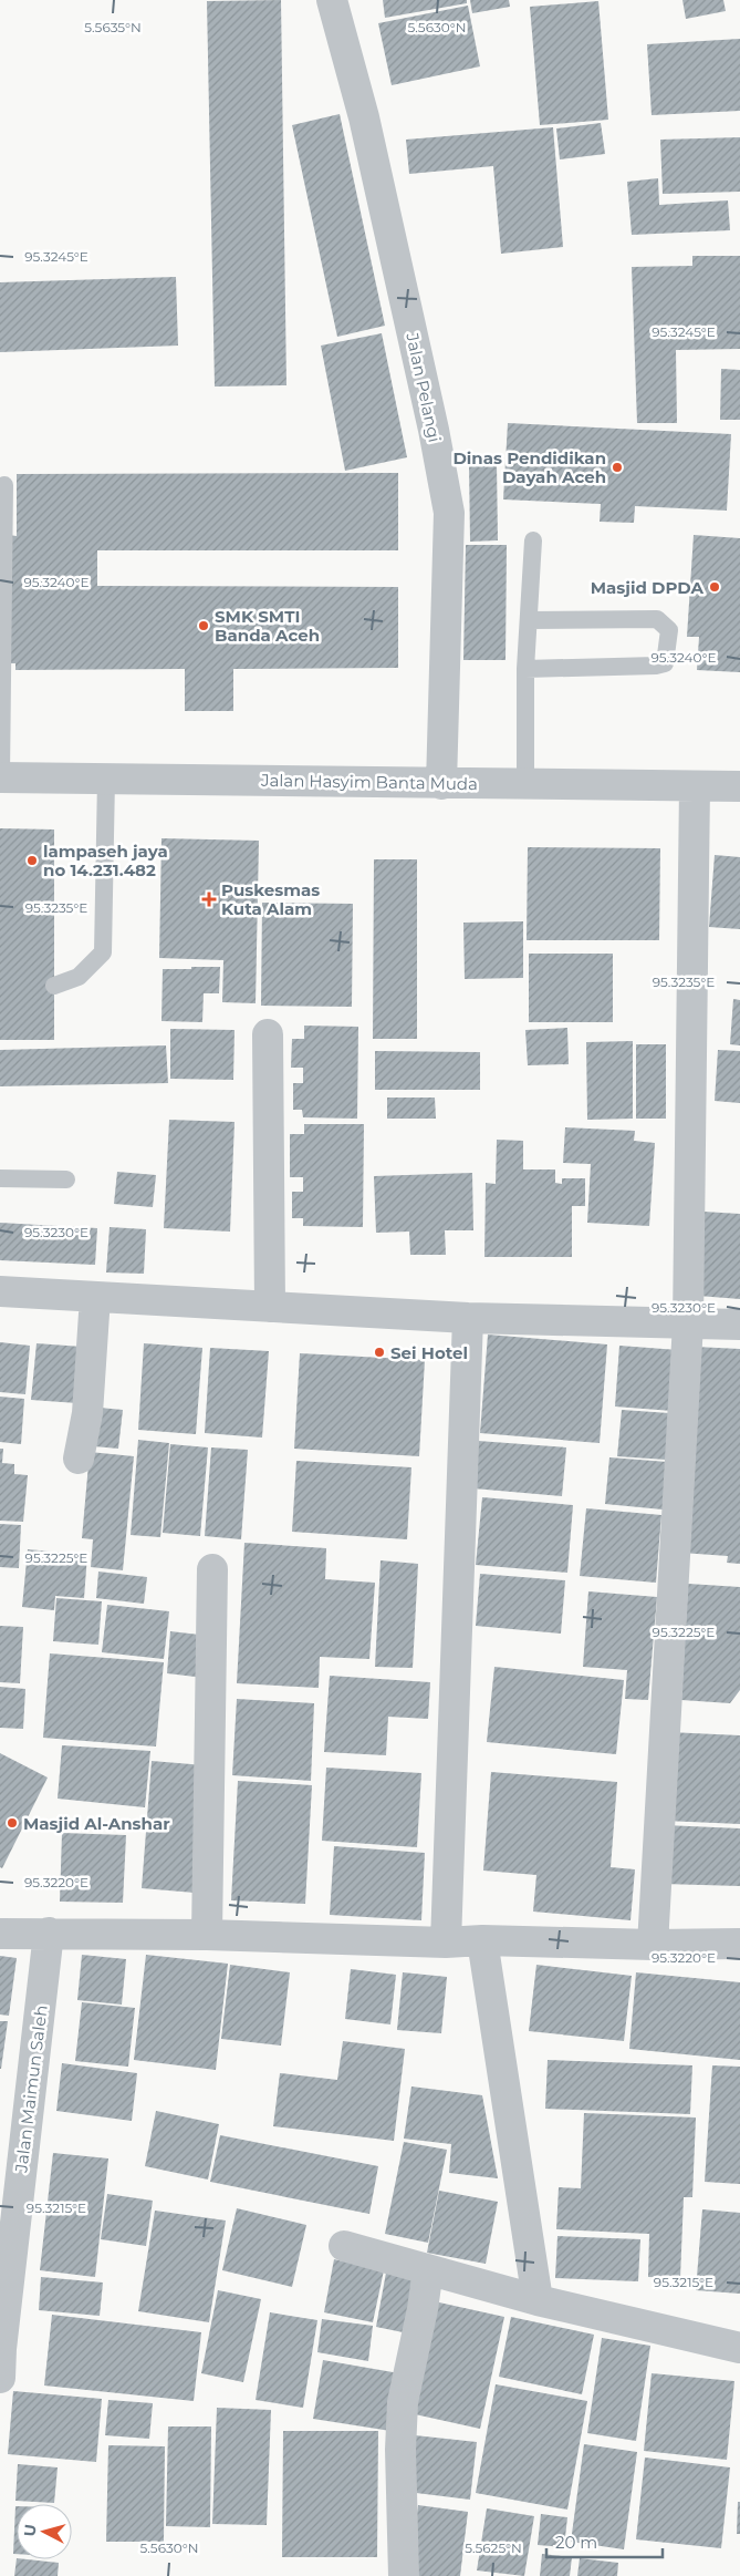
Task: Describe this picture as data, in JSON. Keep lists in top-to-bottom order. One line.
{"streets":{"street":["Jalan Pelangi","Jalan Hasyim Banta Muda","Jalan Maimun Saleh"]},"crossings":[["Jalan Pelangi","Jalan Hasyim Banta Muda"]],"places":{"other":["Dinas Pendidikan Dayah Aceh","Masjid DPDA","SMK SMTI Banda Aceh","lampaseh jaya no 14.231.482","Sei Hotel","Masjid Al-Anshar"],"health":["Puskesmas Kuta Alam"]},"scale_bar":"20 m","north":"left","coordinates":["5.5635°N","5.5630°N","95.3245°E","95.3240°E","95.3235°E","95.3230°E","95.3225°E","95.3220°E","95.3215°E","5.5625°N"]}
